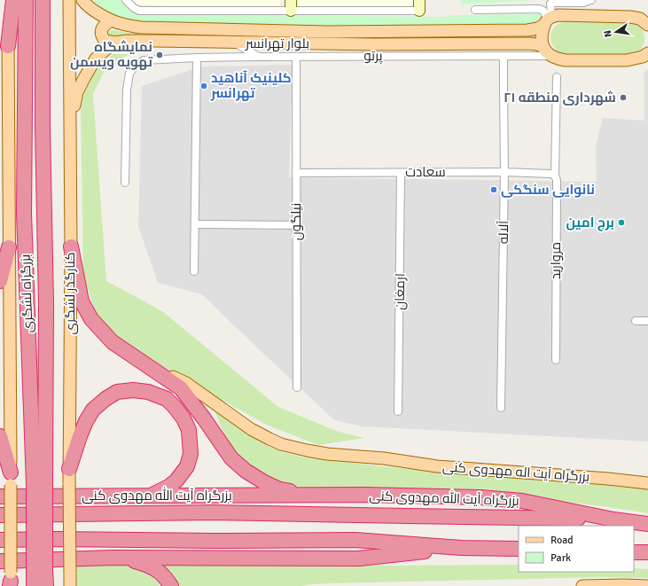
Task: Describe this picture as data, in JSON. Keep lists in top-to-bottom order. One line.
{"streets":{"highway":["بزرگراه لشگری","بزرگراه آیت الله مهدوی کنی"],"main road":["بلوار تهرانسر","کنارگذر لشگری","بزرگراه آیت اله مهدوی کنی"],"street":["پرتو","سعادت","نیلگون","آلاله","مروارید","ارمغان"]},"crossings":[["بلوار تهرانسر","پرتو"],["پرتو","نیلگون"],["پرتو","آلاله"],["سعادت","نیلگون"],["سعادت","آلاله"],["سعادت","مروارید"],["سعادت","ارمغان"]],"places":["نمایشگاه تهویه ویسمن","کلینیک آناهید تهرانسر","شهرداری منطقه ۲۱","نانوایی سنگکی","برج امین"],"legend":["Road","Park"],"north":"left"}
